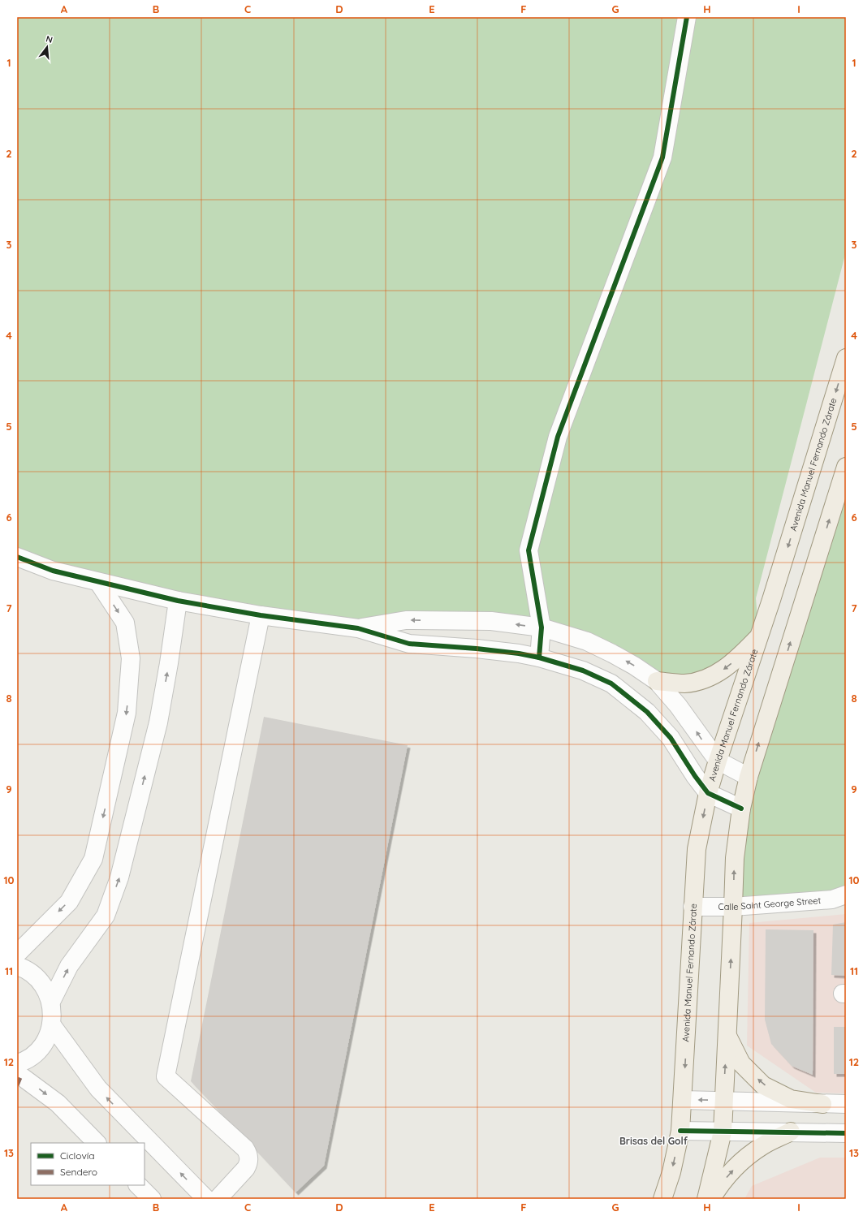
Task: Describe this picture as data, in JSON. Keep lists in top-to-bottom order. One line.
{"streets":{"main road":["Avenida Manuel Fernando Zárate"],"street":["Calle Saint George Street"]},"crossings":[["Avenida Manuel Fernando Zárate","Calle Saint George Street"]],"districts":["Brisas del Golf"],"legend":["Ciclovía","Sendero"],"north":"top","grid":{"columns":["A","B","C","D","E","F","G","H","I"],"rows":["1","2","3","4","5","6","7","8","9","10","11","12","13"]}}
